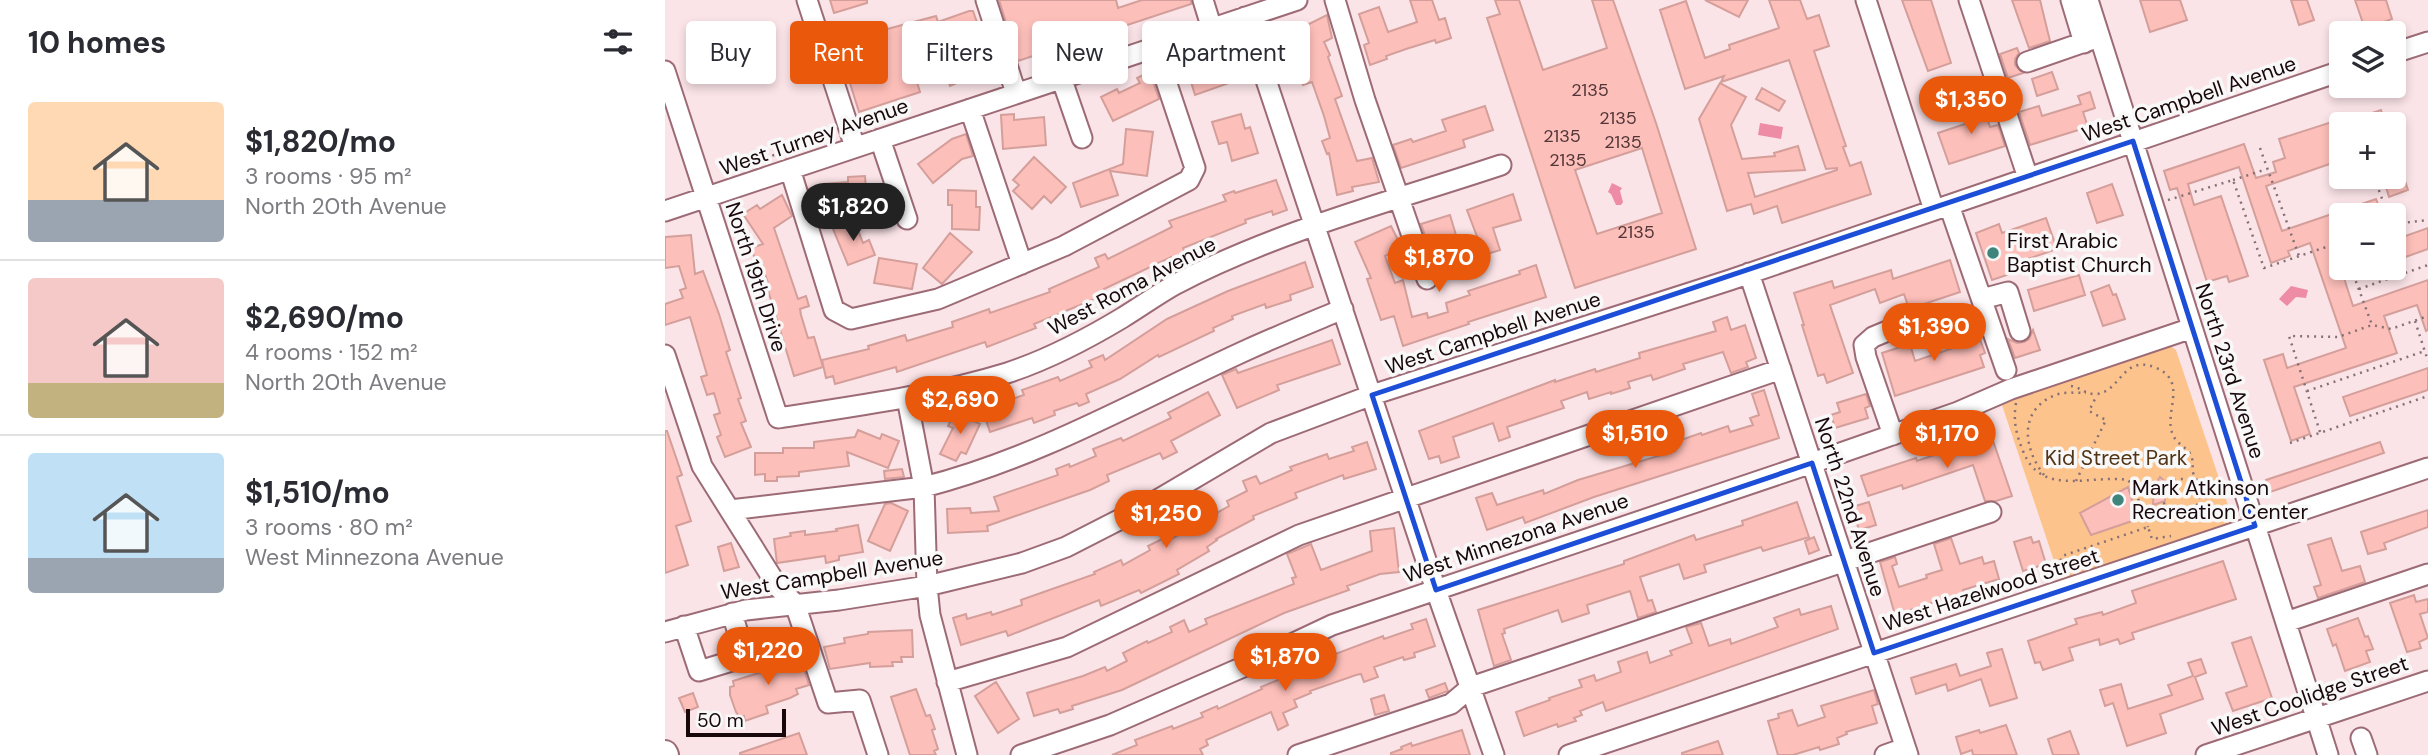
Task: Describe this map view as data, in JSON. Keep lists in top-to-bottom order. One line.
{"streets":{"street":["West Campbell Avenue","West Turney Avenue","North 19th Drive","West Roma Avenue","North 23rd Avenue","North 22nd Avenue","West Minnezona Avenue","West Hazelwood Street","West Coolidge Street"]},"crossings":[["West Campbell Avenue","North 23rd Avenue"],["West Campbell Avenue","North 22nd Avenue"],["West Turney Avenue","North 19th Drive"],["North 19th Drive","West Roma Avenue"],["North 23rd Avenue","West Minnezona Avenue"],["North 23rd Avenue","West Hazelwood Street"],["North 23rd Avenue","West Coolidge Street"],["North 22nd Avenue","West Minnezona Avenue"],["North 22nd Avenue","West Hazelwood Street"]],"parks":["Kid Street Park"],"places":["First Arabic Baptist Church","Mark Atkinson Recreation Center"],"house_numbers":["2135","2135","2135","2135","2135","2135"],"scale_bar":"50 m","page":{"heading":"10 homes","map_buttons":["+","−"],"chip":["Buy","Rent","Filters","New","Apartment"],"price":["$1,350","$1,820","$1,870","$1,390","$2,690","$1,510","$1,170","$1,250","$1,220","$1,870"],"list":[{"name":"$1,820/mo","note":"3 rooms · 95 m² · North 20th Avenue"},{"name":"$2,690/mo","note":"4 rooms · 152 m² · North 20th Avenue"},{"name":"$1,510/mo","note":"3 rooms · 80 m² · West Minnezona Avenue"}],"scale":"50 m"}}
